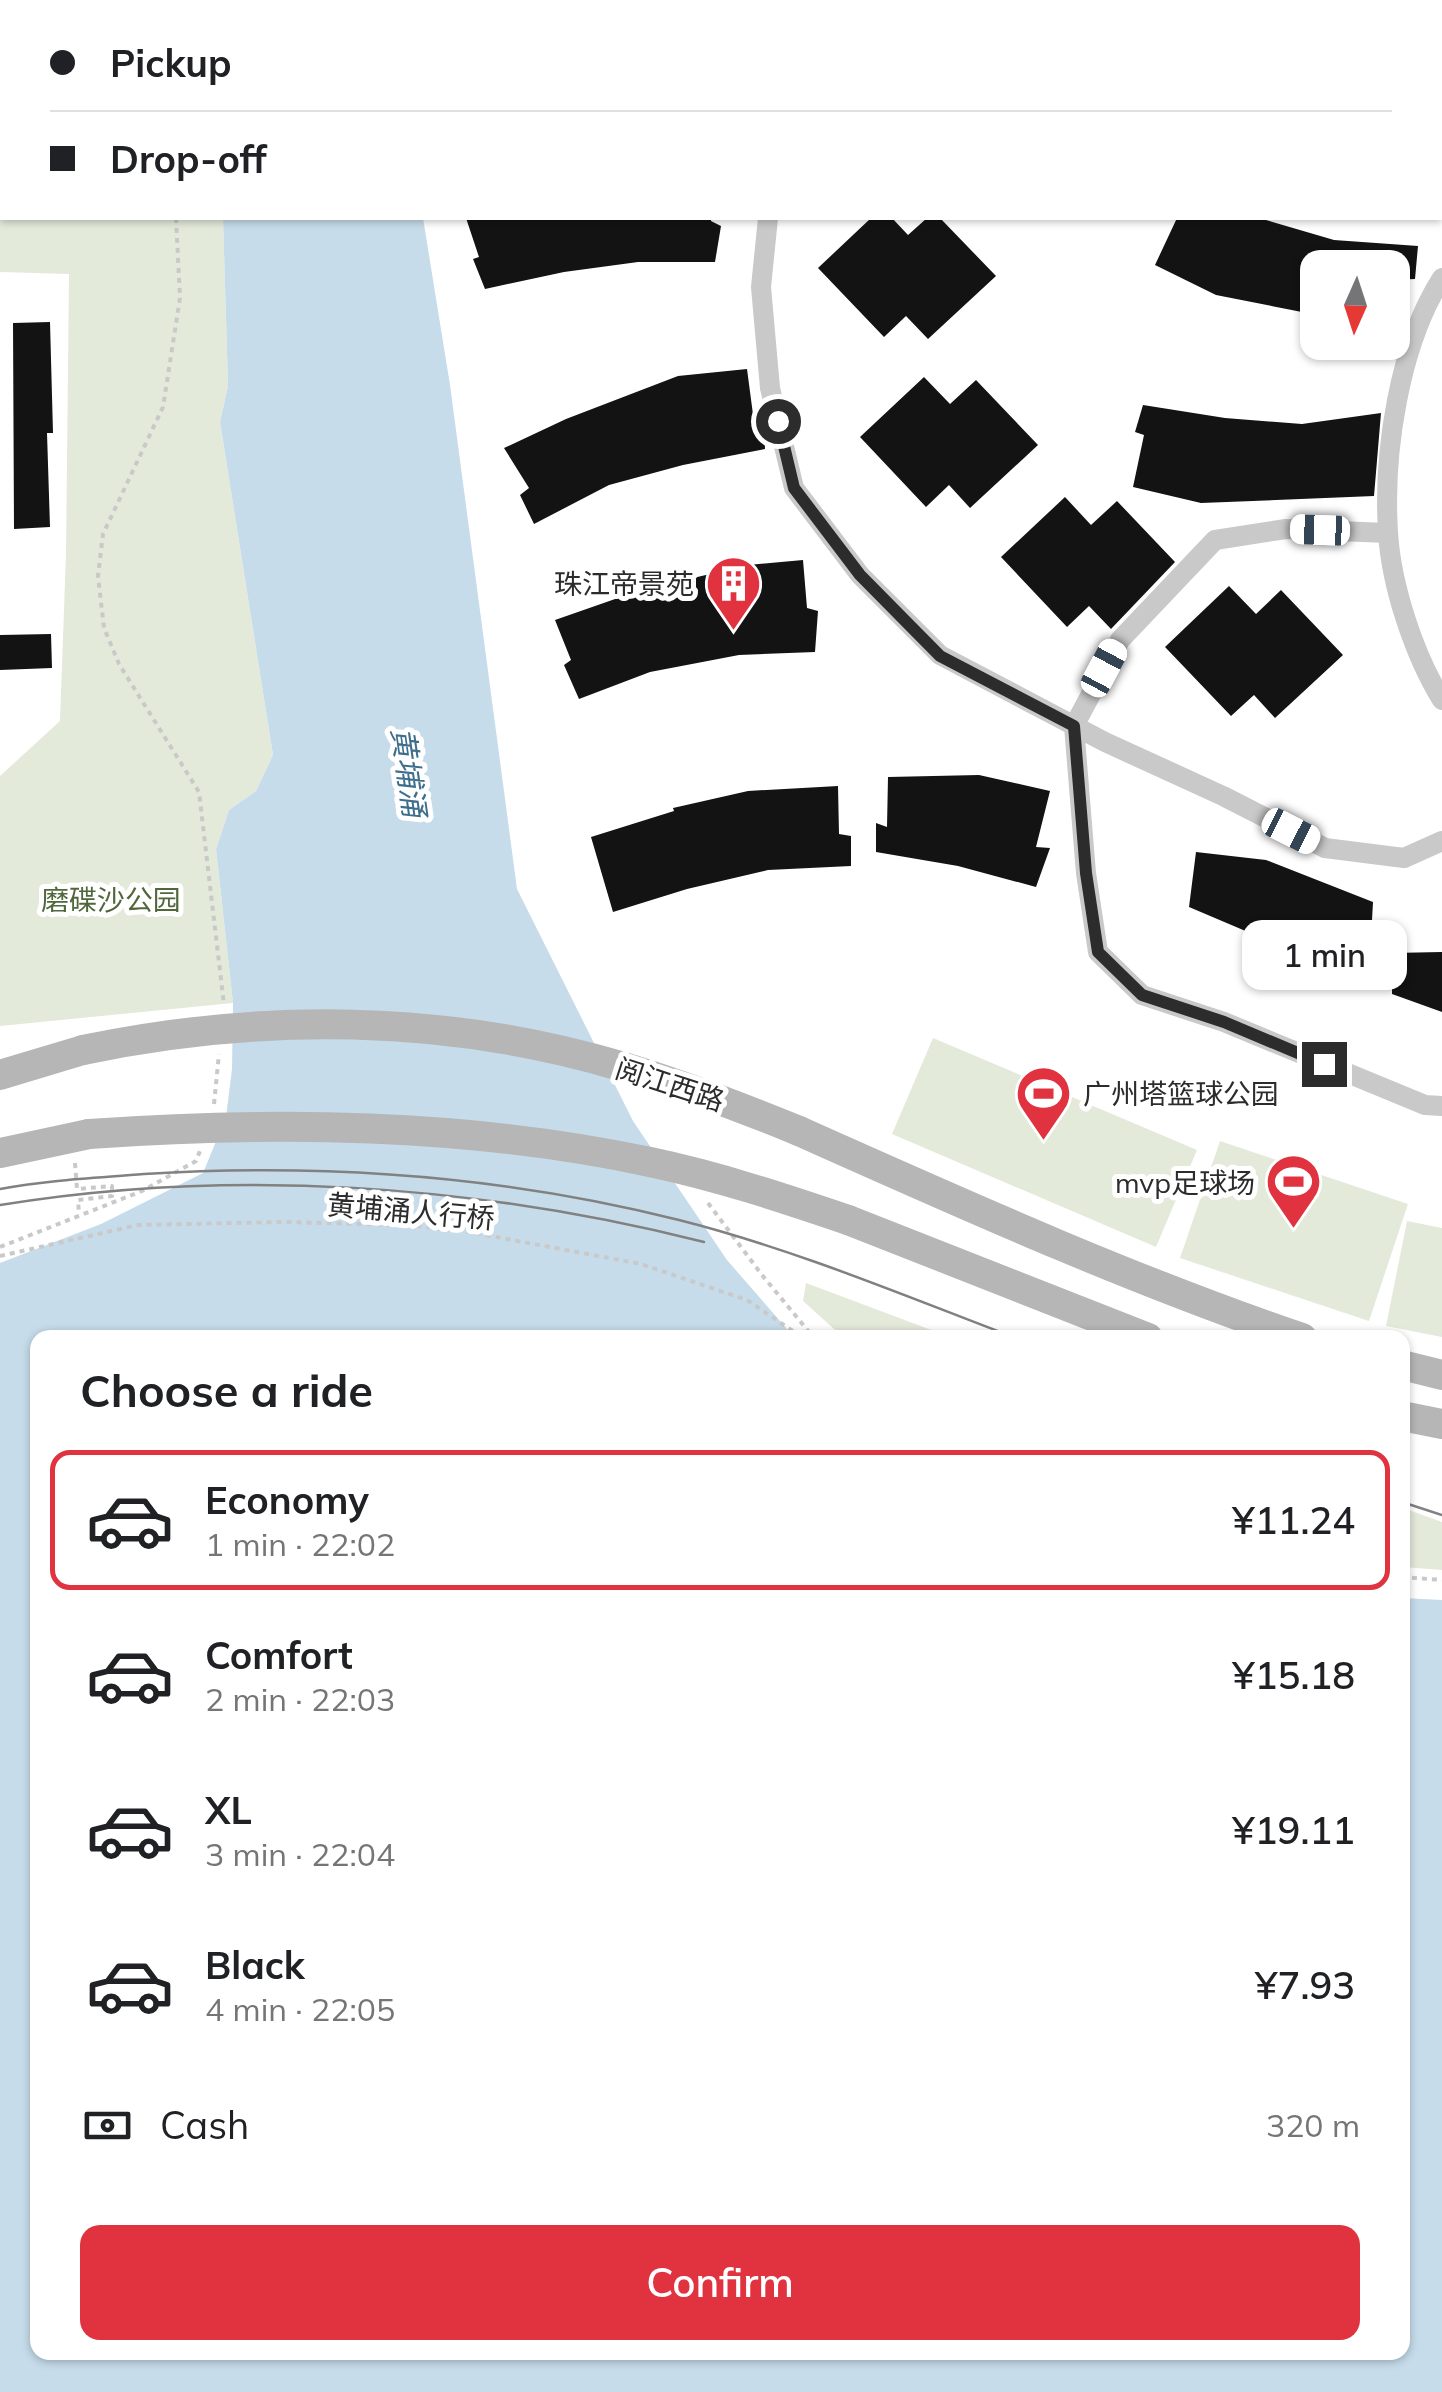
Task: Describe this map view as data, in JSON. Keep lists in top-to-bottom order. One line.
{"streets":{"main road":["阅江西路"],"path":["黄埔涌人行桥"]},"water":["黄埔涌"],"parks":["磨碟沙公园"],"places":{"building":["珠江帝景苑"],"sports":["广州塔篮球公园","mvp足球场"]},"north":"bottom","page":{"banner":["Pickup","Drop-off"],"bubble":"1 min","heading":"Choose a ride","list":[{"name":"Economy","note":"1 min · 22:02","value":"¥11.24"},{"name":"Comfort","note":"2 min · 22:03","value":"¥15.18"},{"name":"XL","note":"3 min · 22:04","value":"¥19.11"},{"name":"Black","note":"4 min · 22:05","value":"¥7.93"}],"pay":["Cash","320 m"],"buttons":"Confirm"}}
